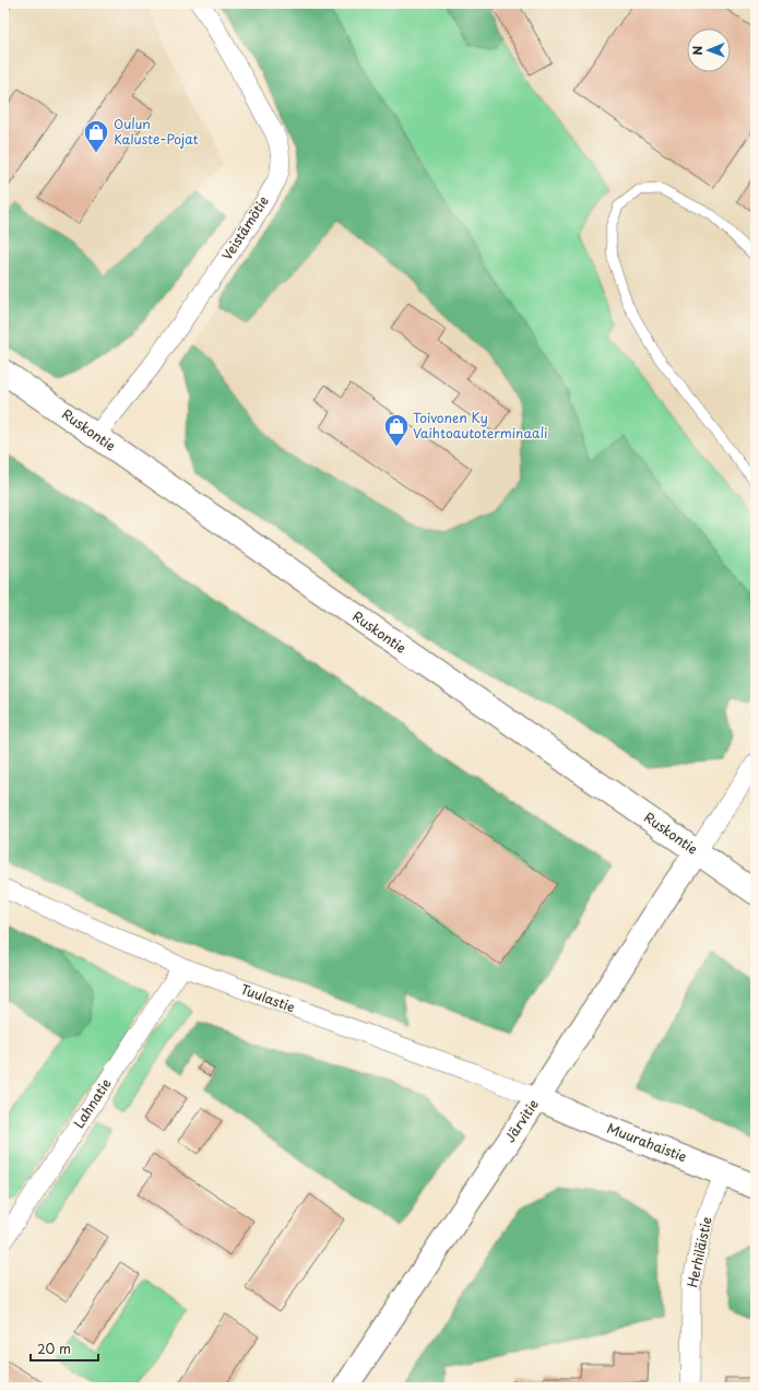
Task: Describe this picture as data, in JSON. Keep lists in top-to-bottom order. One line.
{"streets":{"main road":["Ruskontie","Järvitie","Muurahaistie"],"street":["Veistämötie","Tuulastie","Lahnatie","Herhiläistie"]},"crossings":[["Veistämötie","Ruskontie"],["Ruskontie","Järvitie"],["Tuulastie","Lahnatie"],["Tuulastie","Järvitie"],["Tuulastie","Muurahaistie"],["Järvitie","Muurahaistie"],["Muurahaistie","Herhiläistie"]],"places":{"shop":["Oulun Kaluste-Pojat","Toivonen Ky Vaihtoautoterminaali"]},"scale_bar":"20 m","north":"left"}
